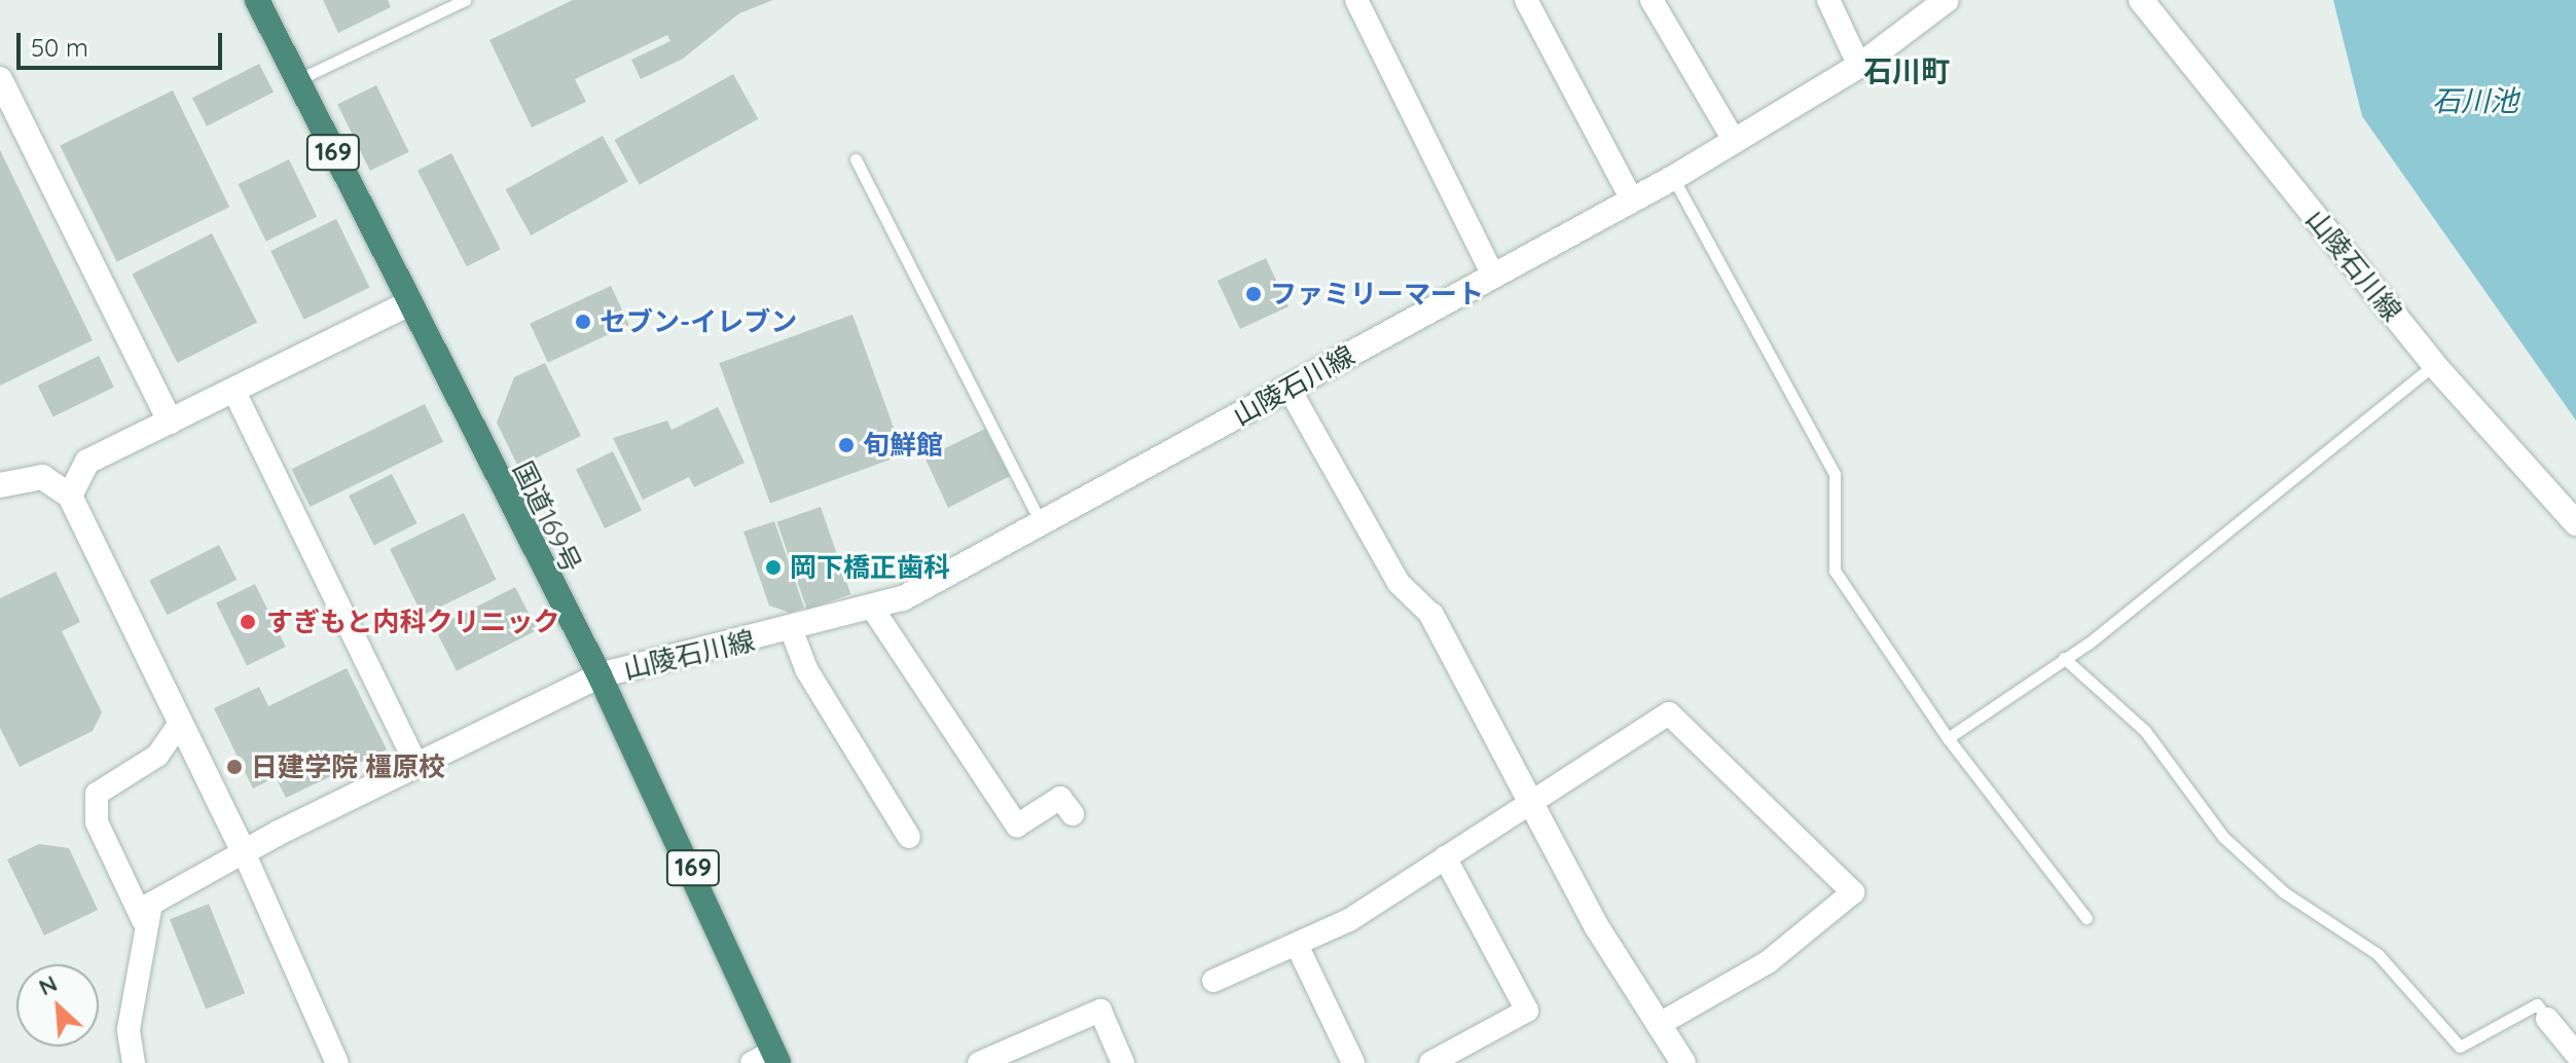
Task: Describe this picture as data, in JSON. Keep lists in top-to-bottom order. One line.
{"streets":{"highway":["169","国道169号"],"main road":["山陵石川線"]},"crossings":[["山陵石川線","国道169号"]],"districts":["石川町"],"water":["石川池"],"places":["ファミリーマート","セブン-イレブン","旬鮮館","岡下橋正歯科","すぎもと内科クリニック","日建学院 橿原校"],"scale_bar":"50 m","north":"top left"}
